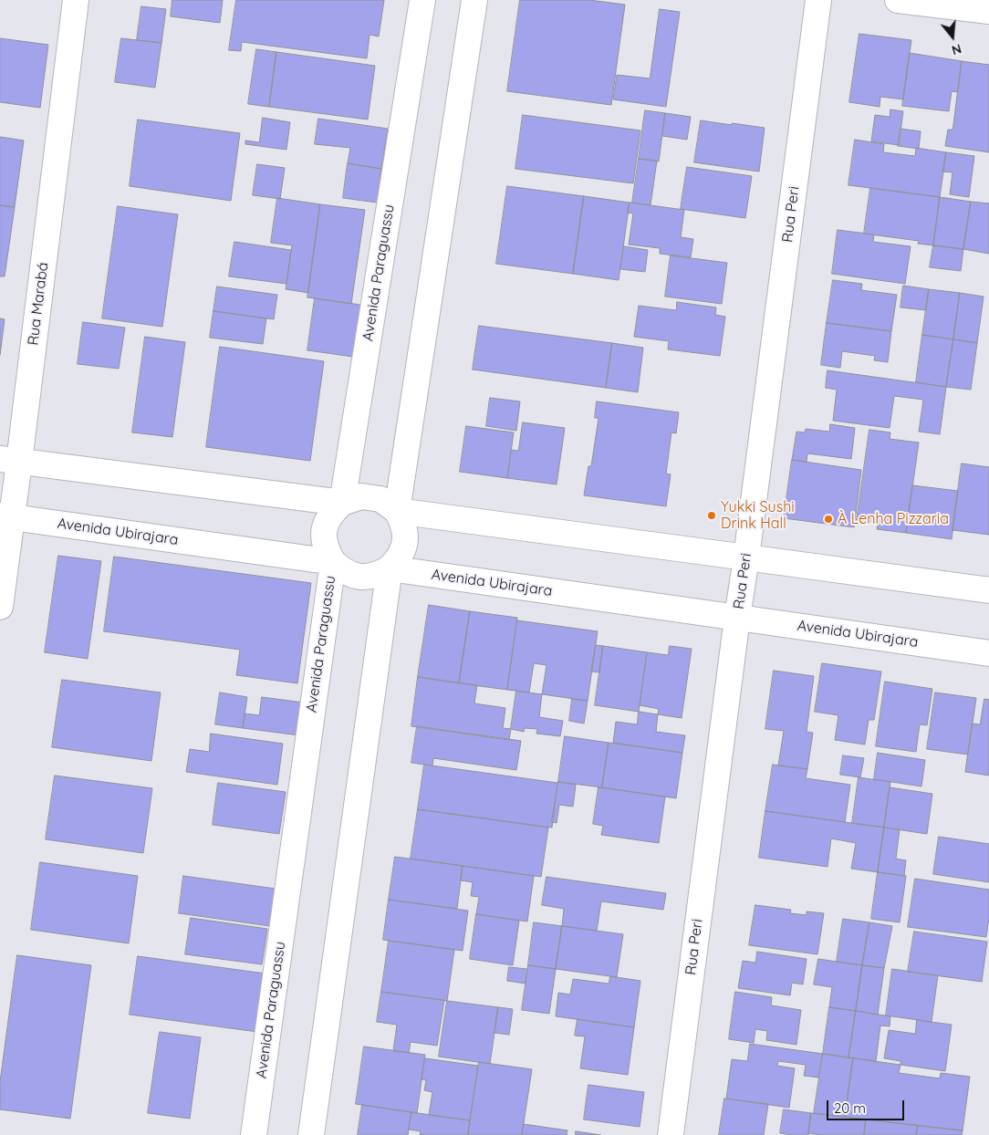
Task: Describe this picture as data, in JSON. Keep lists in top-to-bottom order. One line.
{"streets":{"main road":["Rua Peri","Avenida Paraguassu","Rua Marabá","Avenida Ubirajara"]},"crossings":[["Rua Peri","Avenida Ubirajara"],["Avenida Paraguassu","Avenida Ubirajara"],["Rua Marabá","Avenida Ubirajara"]],"places":["Yukki Sushi Drink Hall","À Lenha Pizzaria"],"scale_bar":"20 m","north":"bottom"}
